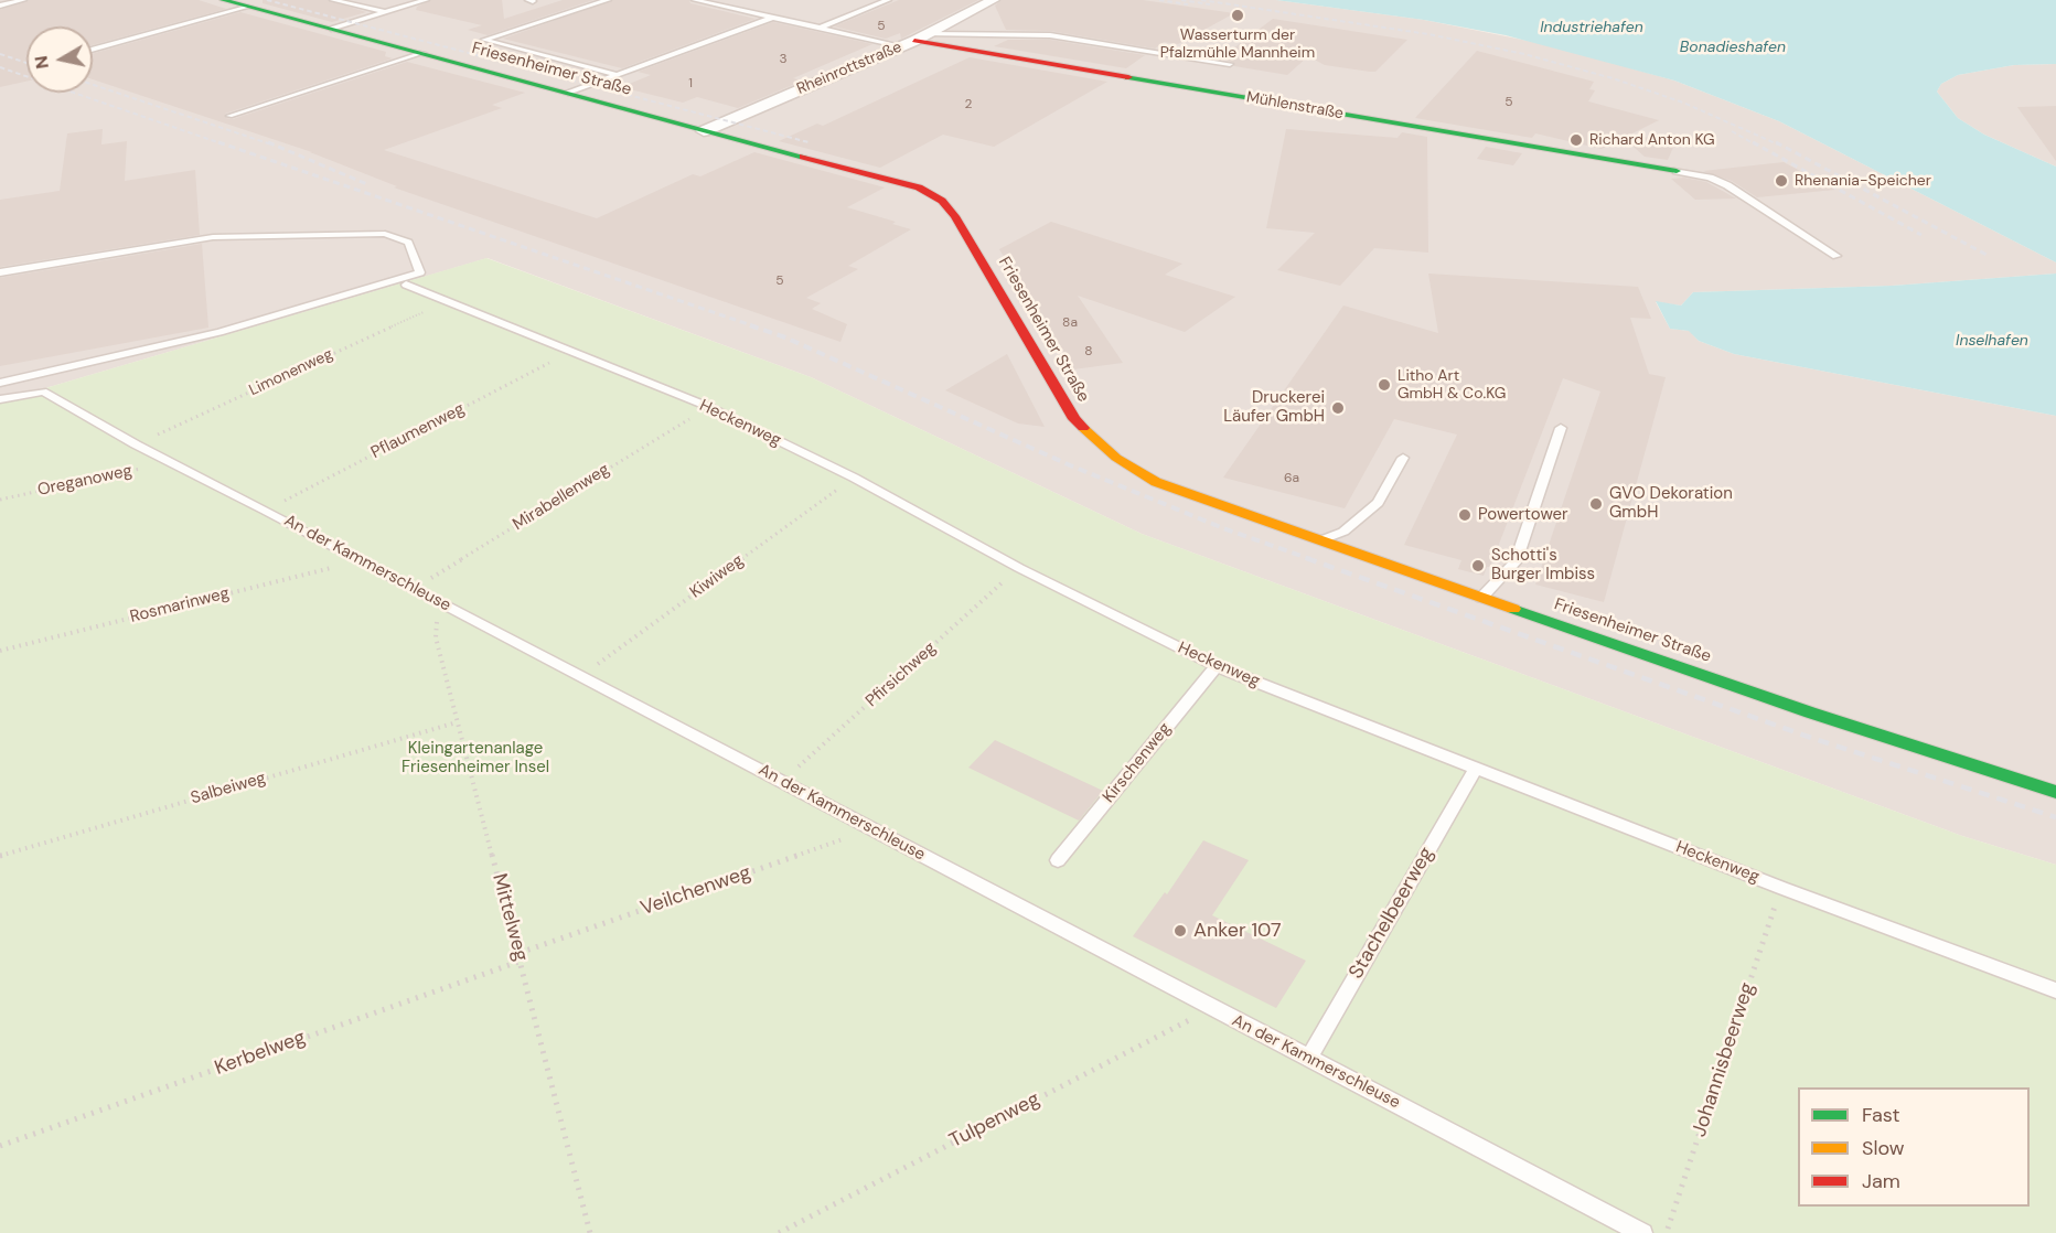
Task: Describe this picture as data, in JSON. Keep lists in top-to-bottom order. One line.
{"streets":{"street":["Rheinrottstraße","Friesenheimer Straße","Mühlenstraße"],"lane":["Heckenweg","An der Kammerschleuse","Kirschenweg","Stachelbeerweg"],"path":["Limonenweg","Pflaumenweg","Oreganoweg","Mirabellenweg","Kiwiweg","Rosmarinweg","Pfirsichweg","Salbeiweg","Veilchenweg","Mittelweg","Kerbelweg","Johannisbeerweg","Tulpenweg"]},"crossings":[["Rheinrottstraße","Friesenheimer Straße"],["Rheinrottstraße","Mühlenstraße"],["Limonenweg","Heckenweg"],["Limonenweg","An der Kammerschleuse"],["Heckenweg","Pflaumenweg"],["Heckenweg","Mirabellenweg"],["Heckenweg","Kiwiweg"],["Heckenweg","Pfirsichweg"],["Heckenweg","Kirschenweg"],["Heckenweg","Stachelbeerweg"],["Heckenweg","Johannisbeerweg"],["Pflaumenweg","An der Kammerschleuse"],["Oreganoweg","An der Kammerschleuse"],["Mirabellenweg","An der Kammerschleuse"],["An der Kammerschleuse","Kiwiweg"],["An der Kammerschleuse","Rosmarinweg"],["An der Kammerschleuse","Pfirsichweg"],["An der Kammerschleuse","Veilchenweg"],["An der Kammerschleuse","Stachelbeerweg"],["An der Kammerschleuse","Mittelweg"],["An der Kammerschleuse","Tulpenweg"],["Salbeiweg","Mittelweg"],["Veilchenweg","Mittelweg"],["Mittelweg","Kerbelweg"]],"water":["Industriehafen","Bonadieshafen","Inselhafen"],"parks":["Kleingartenanlage Friesenheimer Insel"],"places":["Wasserturm der Pfalzmühle Mannheim","Richard Anton KG","Rhenania-Speicher","Litho Art GmbH & Co.KG","Druckerei Läufer GmbH","GVO Dekoration GmbH","Powertower","Schotti's Burger Imbiss","Anker 107"],"house_numbers":["5","3","1","5","2","5","8a","8","6a"],"legend":["Fast","Slow","Jam"],"north":"left"}
